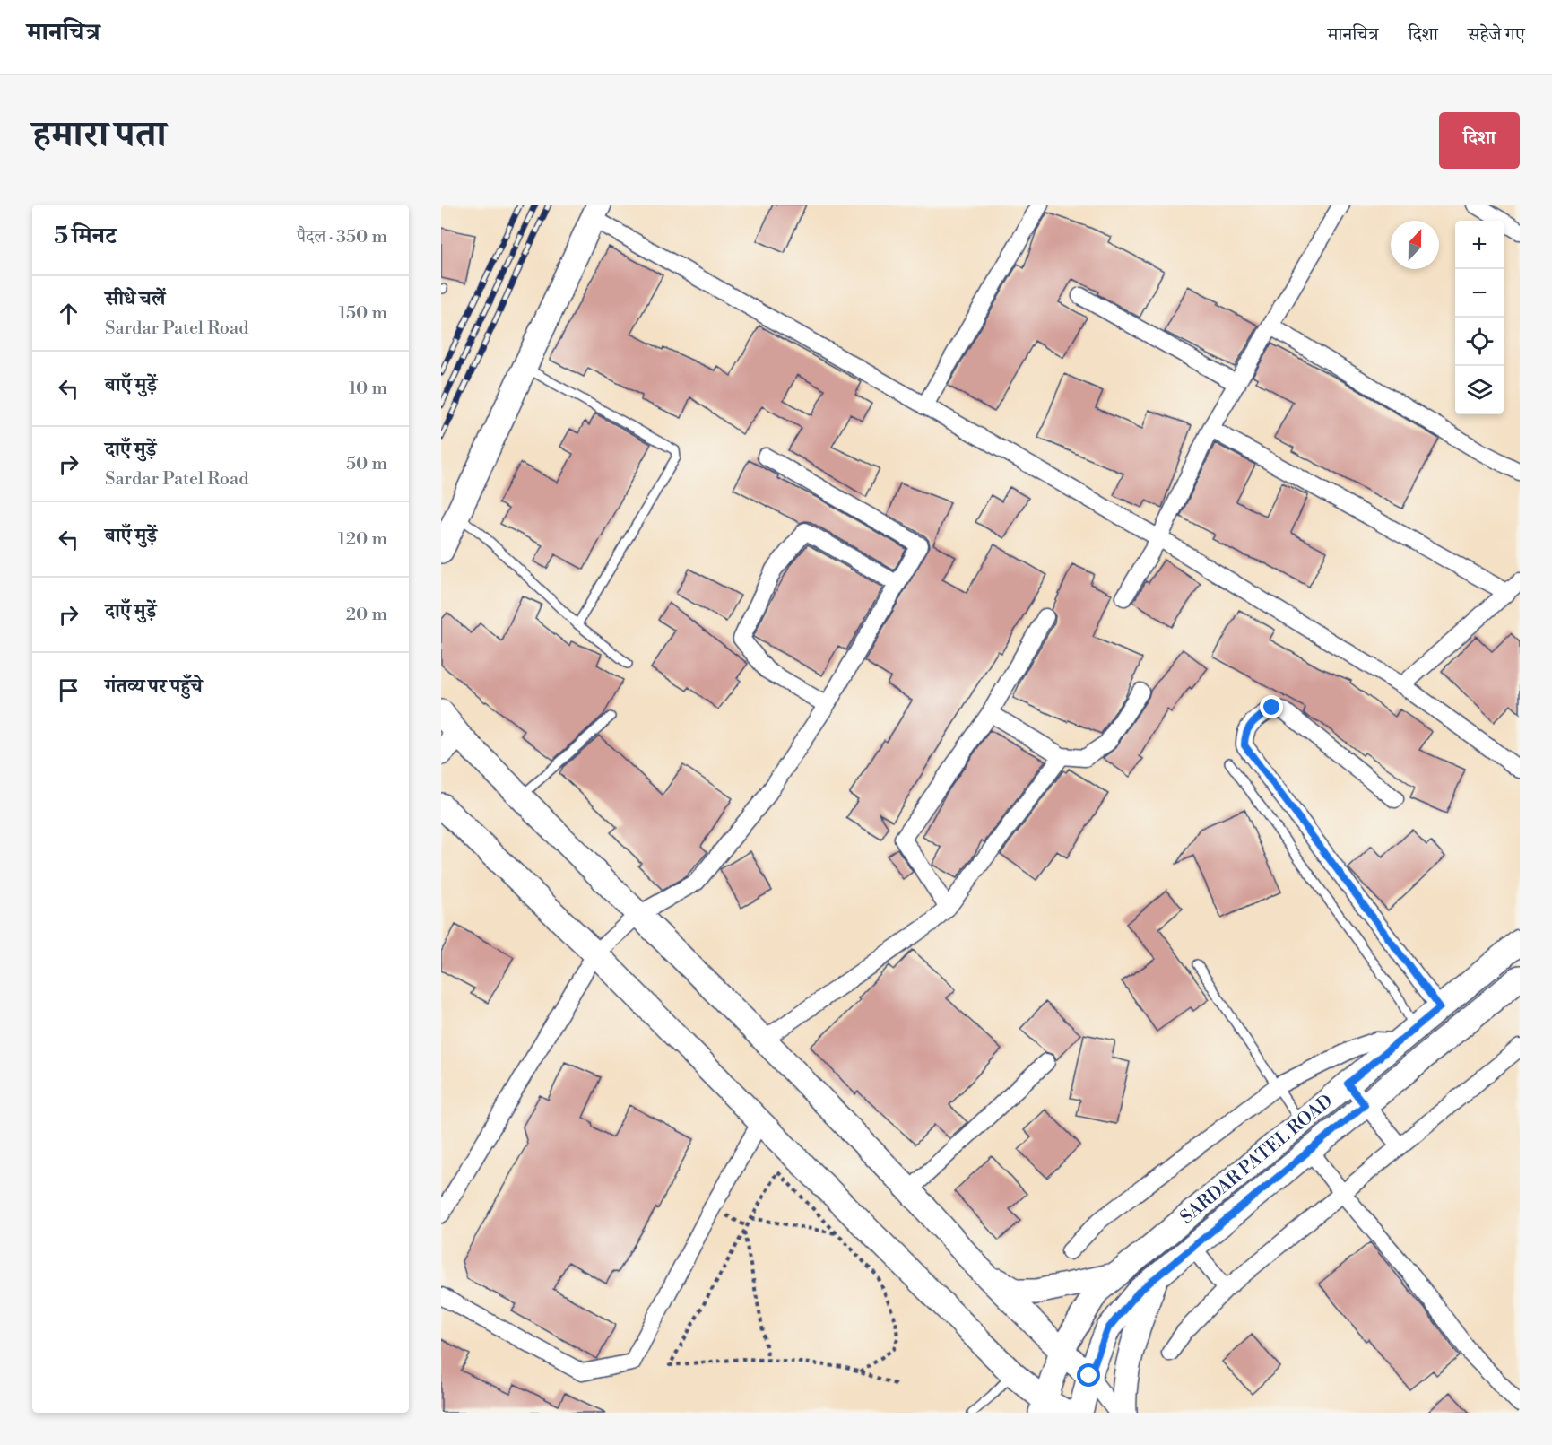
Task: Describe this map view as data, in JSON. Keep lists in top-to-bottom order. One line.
{"streets":{"street":["SARDAR PATEL ROAD"]},"north":"top","page":{"header":"मानचित्र","nav":["मानचित्र","दिशा","सहेजे गए"],"title":"हमारा पता","buttons":"दिशा","heading":["5 मिनट","पैदल · 350 m"],"map_buttons":["+","−"],"list":[["सीधे चलें","Sardar Patel Road","150 m"],["बाएँ मुड़ें","10 m"],["दाएँ मुड़ें","Sardar Patel Road","50 m"],["बाएँ मुड़ें","120 m"],["दाएँ मुड़ें","20 m"],"गंतव्य पर पहुँचे"]}}
